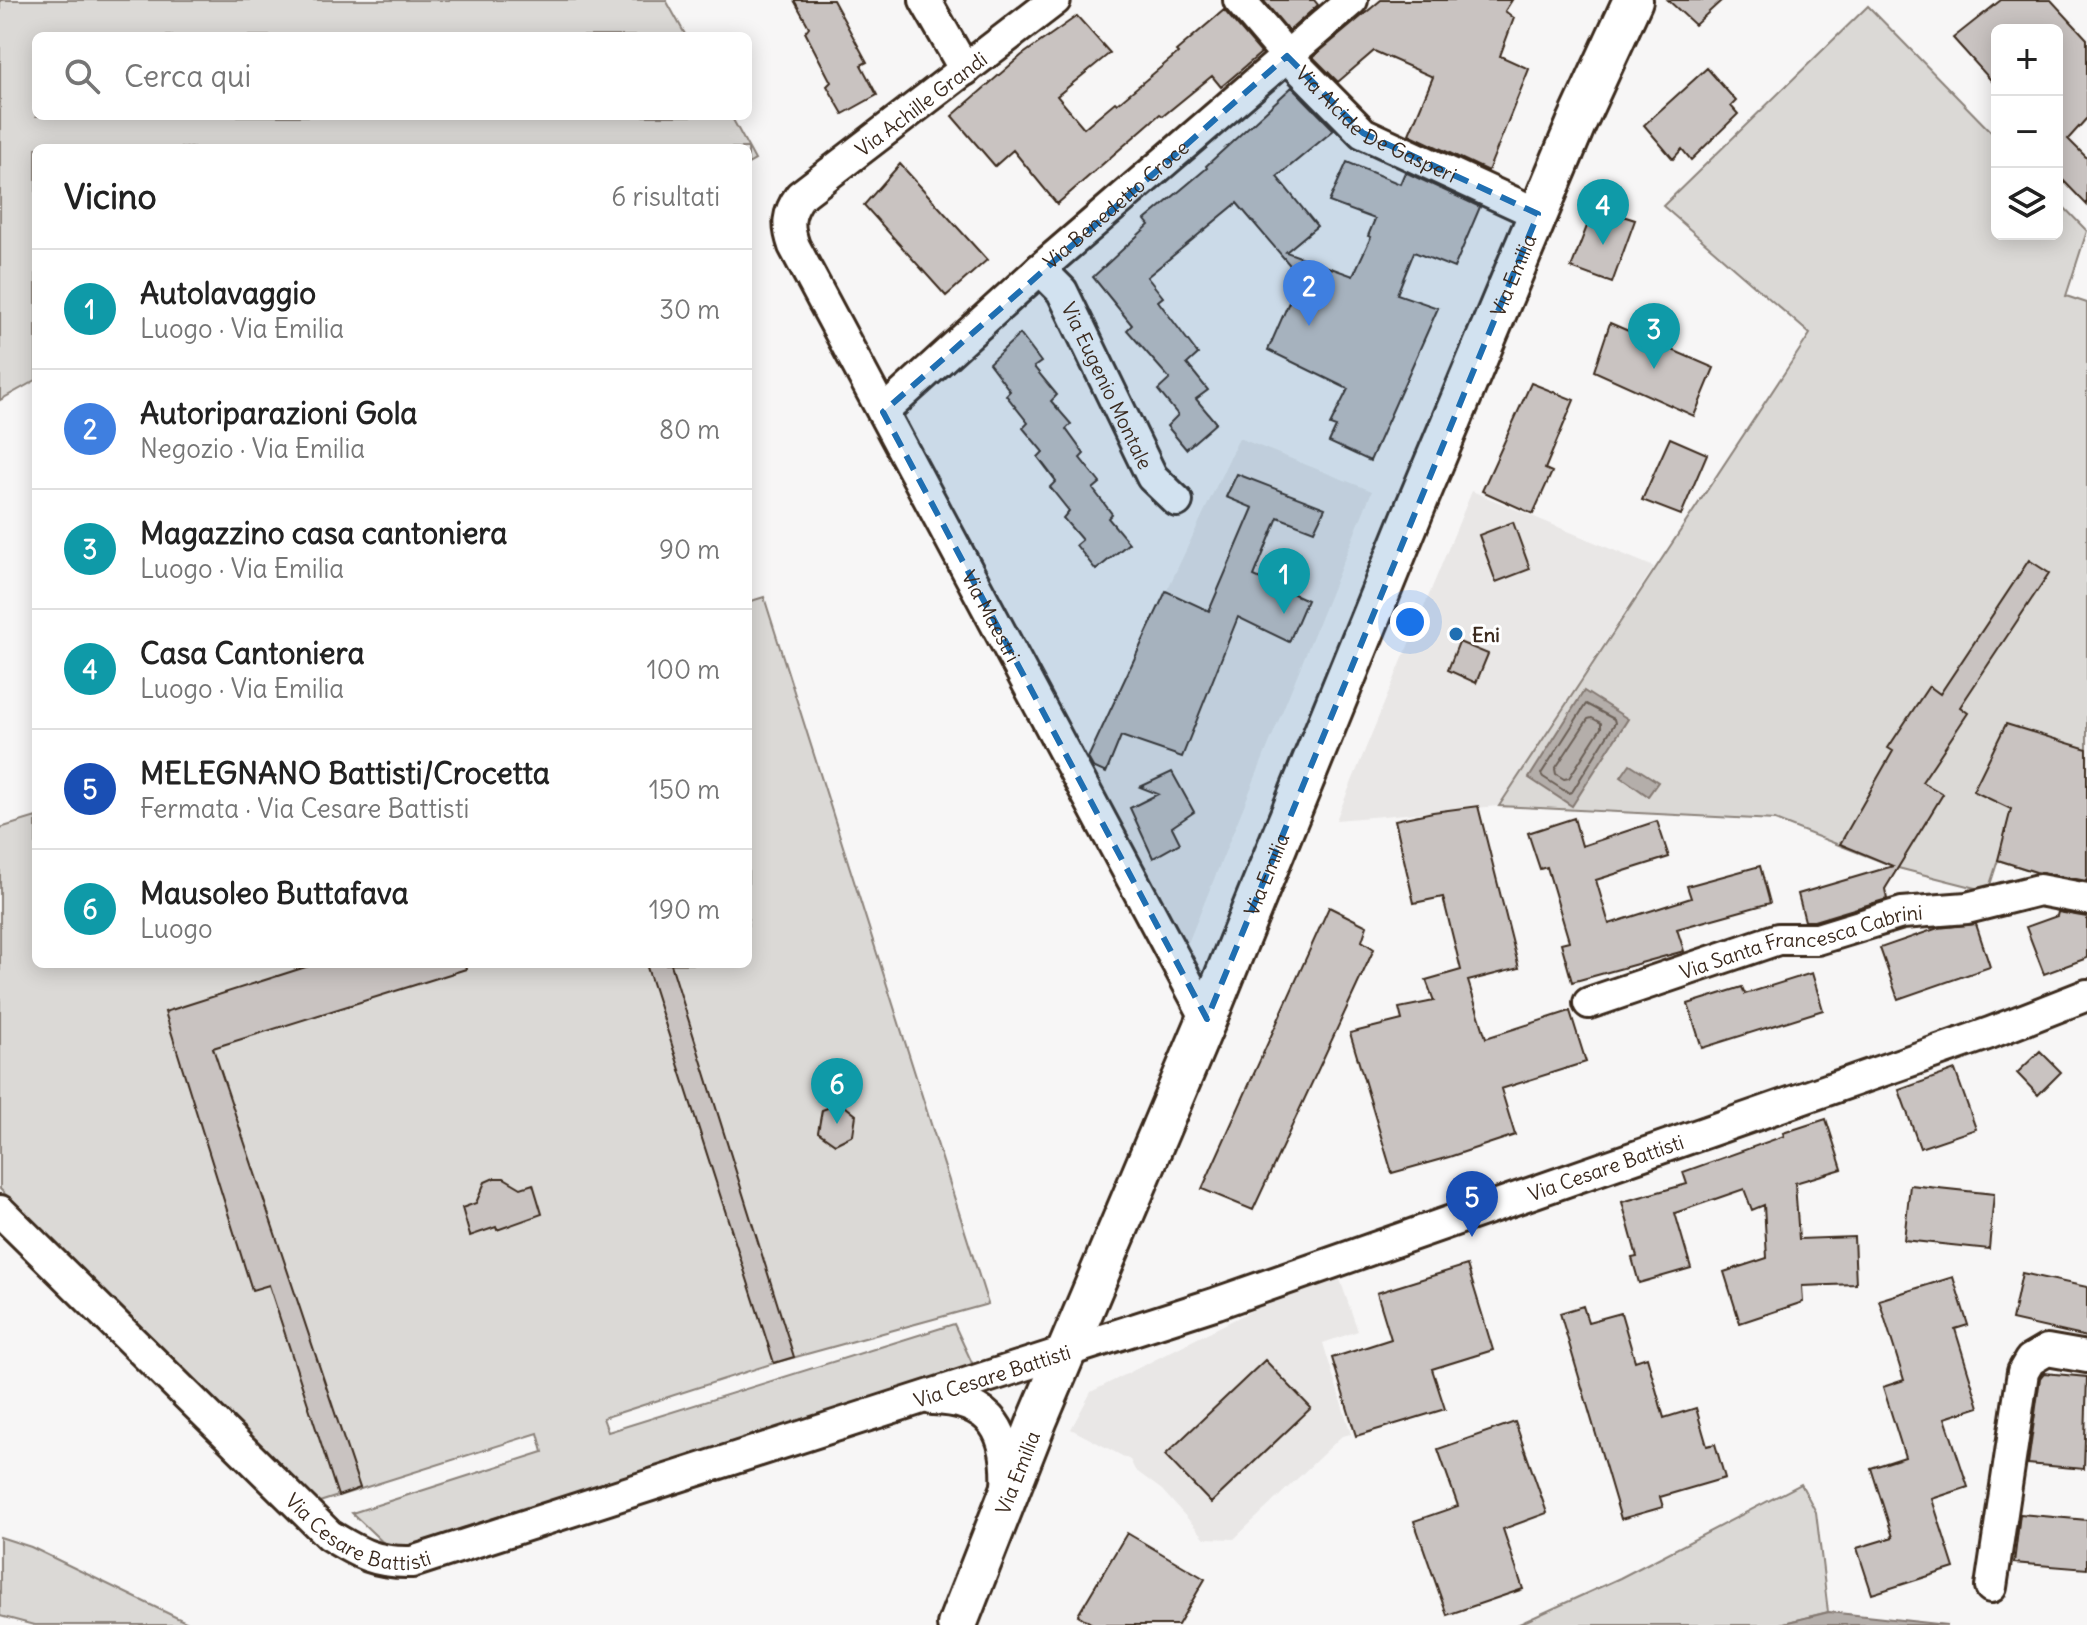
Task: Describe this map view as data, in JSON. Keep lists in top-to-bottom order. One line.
{"streets":{"street":["Via Achille Grandi","Via Alcide De Gasperi","Via Benedetto Croce","Via Emilia","Via Eugenio Montale","Via Maestri","Via Santa Francesca Cabrini","Via Cesare Battisti"]},"crossings":[["Via Achille Grandi","Via Maestri"],["Via Alcide De Gasperi","Via Benedetto Croce"],["Via Alcide De Gasperi","Via Emilia"],["Via Benedetto Croce","Via Eugenio Montale"],["Via Benedetto Croce","Via Maestri"],["Via Emilia","Via Maestri"],["Via Emilia","Via Cesare Battisti"]],"places":["Eni"],"page":{"map_buttons":["+","−"],"search":"Cerca qui","heading":["Vicino","6 risultati"],"pins":["4","2","3","1","6","5"],"list":[{"mark":"1","name":"Autolavaggio","note":"Luogo · Via Emilia","value":"30 m"},{"mark":"2","name":"Autoriparazioni Gola","note":"Negozio · Via Emilia","value":"80 m"},{"mark":"3","name":"Magazzino casa cantoniera","note":"Luogo · Via Emilia","value":"90 m"},{"mark":"4","name":"Casa Cantoniera","note":"Luogo · Via Emilia","value":"100 m"},{"mark":"5","name":"MELEGNANO Battisti/Crocetta","note":"Fermata · Via Cesare Battisti","value":"150 m"},{"mark":"6","name":"Mausoleo Buttafava","note":"Luogo","value":"190 m"}]}}
